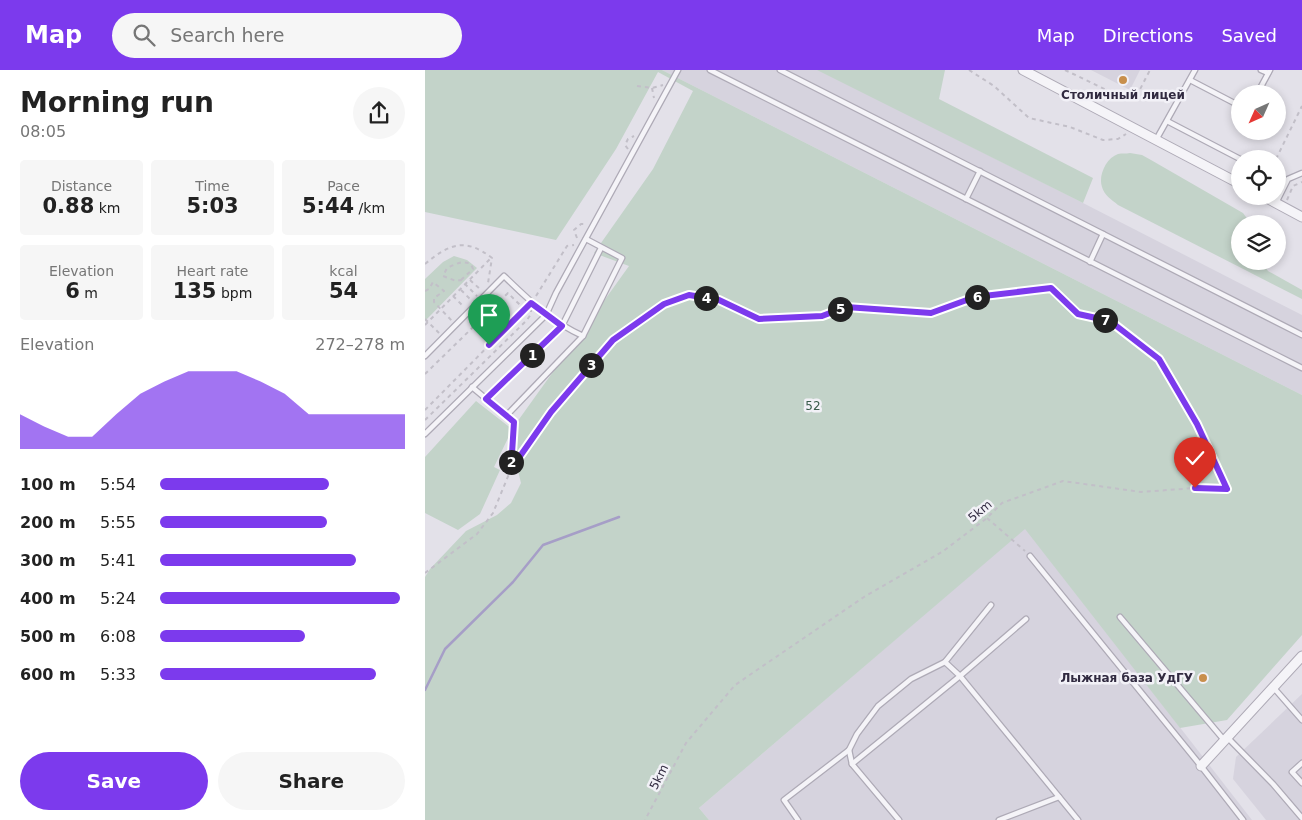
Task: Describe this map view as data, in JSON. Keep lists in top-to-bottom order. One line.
{"streets":{"path":["5km"]},"parks":["52"],"places":["Столичный лицей","Лыжная база УдГУ"],"north":"bottom left","page":{"header":"Map","search":"Search here","nav":["Map","Directions","Saved"],"heading":["Morning run","08:05"],"stats":[["Distance","0.88 km"],["Time","5:03"],["Pace","5:44 /km"],["Elevation","6 m"],["Heart rate","135 bpm"],["kcal","54"]],"pins":["6","4","5","7","1","3","2"],"chart":["Elevation","272–278 m"],"list":[{"name":"100 m","note":"5:54"},{"name":"200 m","note":"5:55"},{"name":"300 m","note":"5:41"},{"name":"400 m","note":"5:24"},{"name":"500 m","note":"6:08"},{"name":"600 m","note":"5:33"}],"buttons":["Save","Share"]}}
